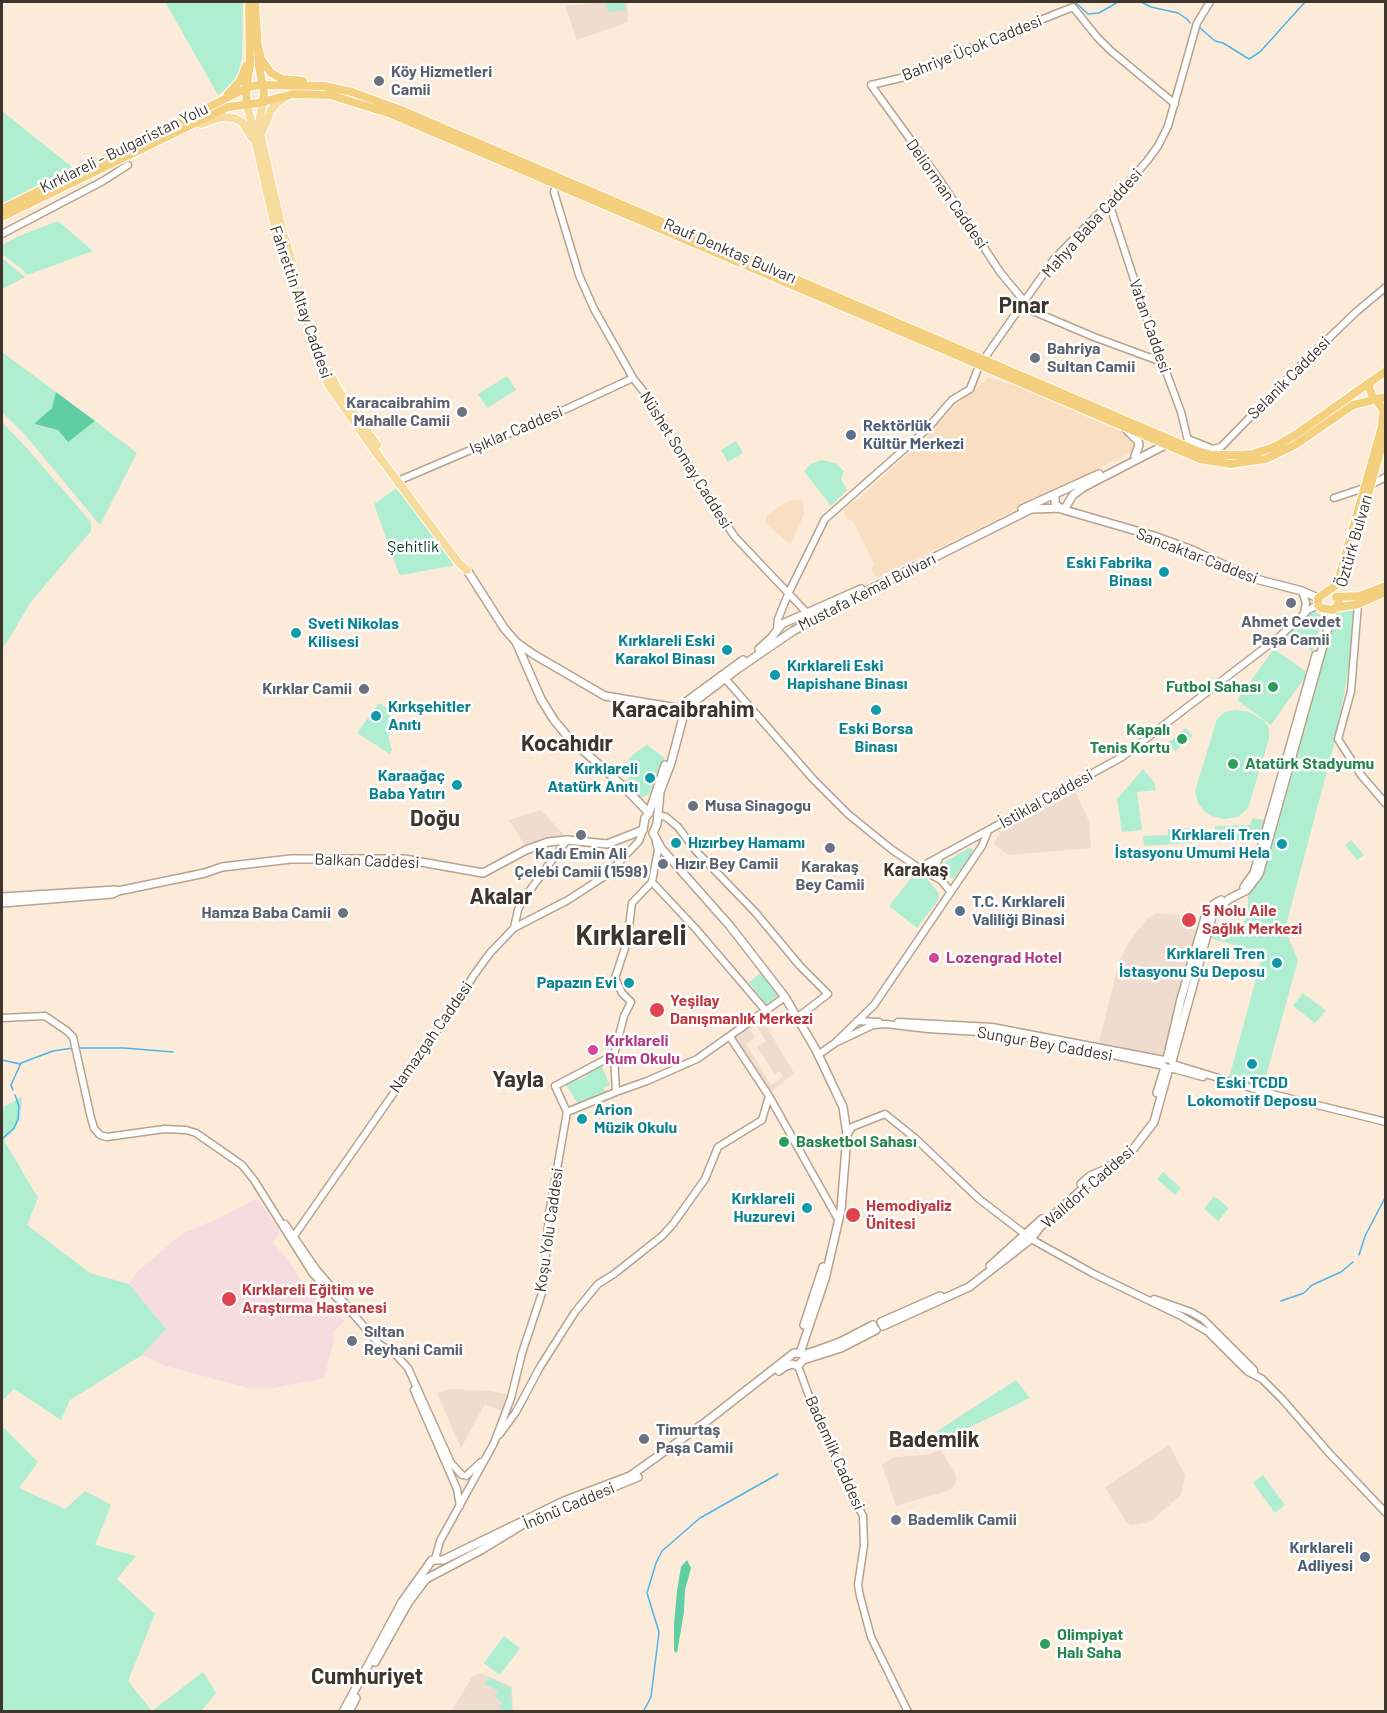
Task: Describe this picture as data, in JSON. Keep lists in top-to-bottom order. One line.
{"streets":{"highway":["Kırklareli - Bulgaristan Yolu","Rauf Denktaş Bulvarı","Öztürk Bulvarı"],"main road":["Fahrettin Altay Caddesi","Sancaktar Caddesi","Mustafa Kemal Bulvarı","Balkan Caddesi","Walldorf Caddesi","İnönü Caddesi"],"street":["Bahriye Üçok Caddesi","Deliorman Caddesi","Mahya Baba Caddesi","Vatan Caddesi","Selanik Caddesi","Işıklar Caddesi","Nüshet Somay Caddesi","İstiklal Caddesi","Namazgah Caddesi","Sungur Bey Caddesi","Koşu Yolu Caddesi","Bademlik Caddesi"]},"crossings":[["Bahriye Üçok Caddesi","Deliorman Caddesi"],["Bahriye Üçok Caddesi","Mahya Baba Caddesi"],["Kırklareli - Bulgaristan Yolu","Rauf Denktaş Bulvarı"],["Kırklareli - Bulgaristan Yolu","Fahrettin Altay Caddesi"],["Deliorman Caddesi","Mahya Baba Caddesi"],["Deliorman Caddesi","Vatan Caddesi"],["Mahya Baba Caddesi","Rauf Denktaş Bulvarı"],["Mahya Baba Caddesi","Vatan Caddesi"],["Mahya Baba Caddesi","Nüshet Somay Caddesi"],["Rauf Denktaş Bulvarı","Fahrettin Altay Caddesi"],["Rauf Denktaş Bulvarı","Vatan Caddesi"],["Rauf Denktaş Bulvarı","Nüshet Somay Caddesi"],["Rauf Denktaş Bulvarı","Öztürk Bulvarı"],["Rauf Denktaş Bulvarı","Mustafa Kemal Bulvarı"],["Fahrettin Altay Caddesi","Işıklar Caddesi"],["Vatan Caddesi","Selanik Caddesi"],["Işıklar Caddesi","Nüshet Somay Caddesi"],["Nüshet Somay Caddesi","Mustafa Kemal Bulvarı"],["Öztürk Bulvarı","Sancaktar Caddesi"],["Öztürk Bulvarı","İstiklal Caddesi"],["Sancaktar Caddesi","Mustafa Kemal Bulvarı"],["Sancaktar Caddesi","İstiklal Caddesi"],["Balkan Caddesi","Namazgah Caddesi"],["Sungur Bey Caddesi","Walldorf Caddesi"],["Walldorf Caddesi","Bademlik Caddesi"],["Walldorf Caddesi","İnönü Caddesi"],["Koşu Yolu Caddesi","İnönü Caddesi"],["Bademlik Caddesi","İnönü Caddesi"]],"districts":["Pınar","Karacaibrahim","Kocahıdır","Doğu","Karakaş","Akalar","Kırklareli","Yayla","Bademlik","Cumhuriyet"],"parks":["Şehitlik"],"places":["Köy Hizmetleri Camii","Bahriya Sultan Camii","Karacaibrahim Mahalle Camii","Rektörlük Kültür Merkezi","Eski Fabrika Binası","Ahmet Cevdet Paşa Camii","Sveti Nikolas Kilisesi","Kırklareli Eski Karakol Binası","Kırklareli Eski Hapishane Binası","Futbol Sahası","Kırklar Camii","Eski Borsa Binası","Kırkşehitler Anıtı","Kapalı Tenis Kortu","Atatürk Stadyumu","Kırklareli Atatürk Anıtı","Karaağaç Baba Yatırı","Musa Sinagogu","Kadı Emin Ali Çelebi Camii (1598)","Hızırbey Hamamı","Kırklareli Tren İstasyonu Umumi Hela","Karakaş Bey Camii","Hızır Bey Camii","T.C. Kırklareli Valiliği Binasi","Hamza Baba Camii","5 Nolu Aile Sağlık Merkezi","Lozengrad Hotel","Kırklareli Tren İstasyonu Su Deposu","Papazın Evi","Yeşilay Danışmanlık Merkezi","Kırklareli Rum Okulu","Eski TCDD Lokomotif Deposu","Arion Müzik Okulu","Basketbol Sahası","Kırklareli Huzurevi","Hemodiyaliz Ünitesi","Kırklareli Eğitim ve Araştırma Hastanesi","Sıltan Reyhani Camii","Timurtaş Paşa Camii","Bademlik Camii","Kırklareli Adliyesi","Olimpiyat Halı Saha"]}
